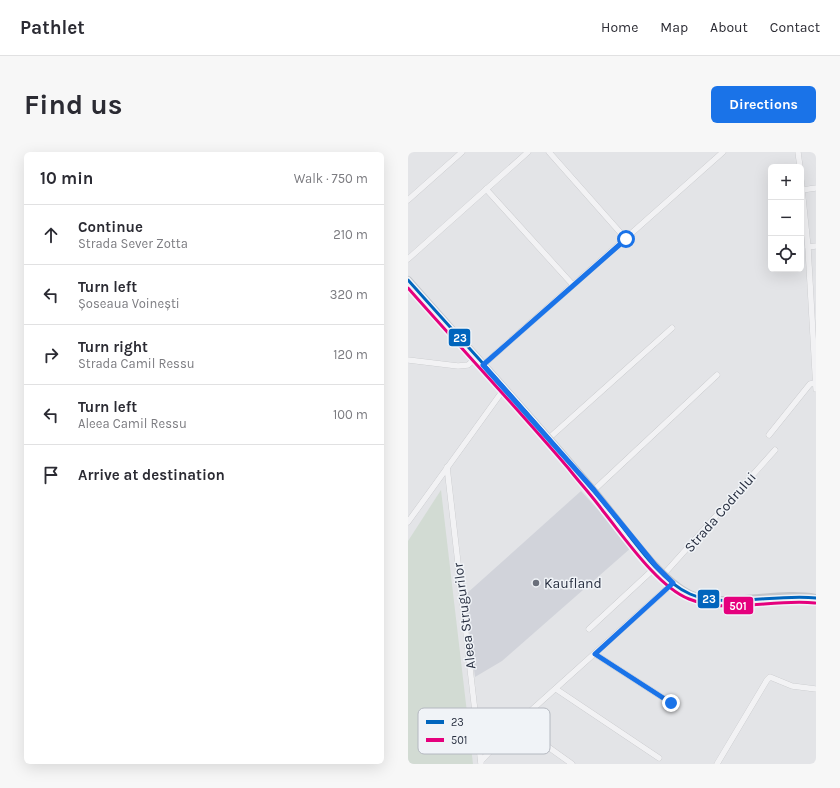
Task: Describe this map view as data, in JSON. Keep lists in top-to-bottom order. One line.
{"streets":{"street":["Strada Codrului","Aleea Strugurilor"]},"places":["Kaufland"],"lines":["transit line 23","transit line 501"],"legend":["23","501"],"page":{"header":"Pathlet","nav":["Home","Map","About","Contact"],"buttons":"Directions","title":"Find us","heading":["10 min","Walk · 750 m"],"map_buttons":["+","−"],"list":[["Continue","Strada Sever Zotta","210 m"],["Turn left","Șoseaua Voinești","320 m"],["Turn right","Strada Camil Ressu","120 m"],["Turn left","Aleea Camil Ressu","100 m"],"Arrive at destination"]}}
